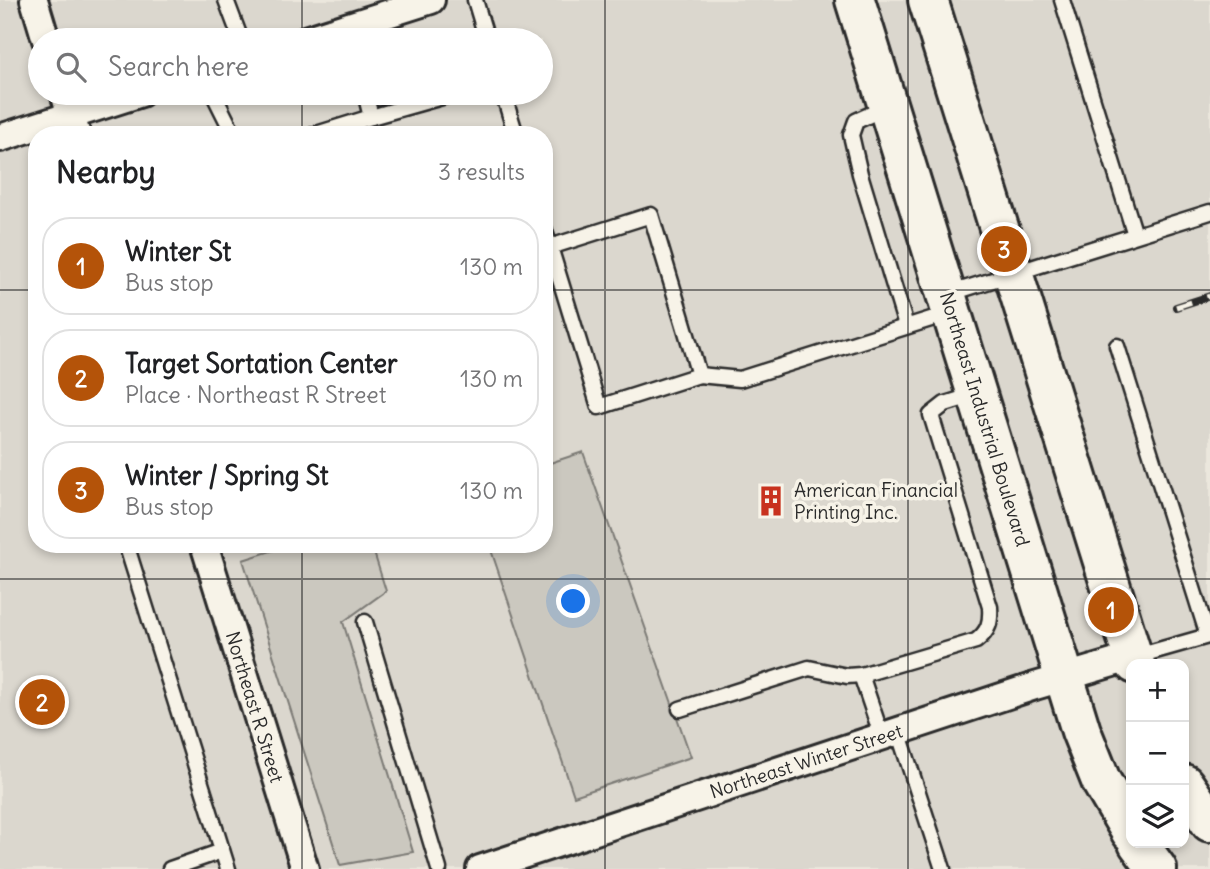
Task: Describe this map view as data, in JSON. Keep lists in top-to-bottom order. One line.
{"streets":{"street":["Northeast Industrial Boulevard","Northeast R Street","Northeast Winter Street"]},"crossings":[["Northeast Industrial Boulevard","Northeast Winter Street"]],"places":{"building":["American Financial Printing Inc."]},"page":{"search":"Search here","heading":["Nearby","3 results"],"list":[{"mark":"1","name":"Winter St","note":"Bus stop","value":"130 m"},{"mark":"2","name":"Target Sortation Center","note":"Place · Northeast R Street","value":"130 m"},{"mark":"3","name":"Winter / Spring St","note":"Bus stop","value":"130 m"}],"pins":["3","1","2"],"map_buttons":["+","−"]}}
